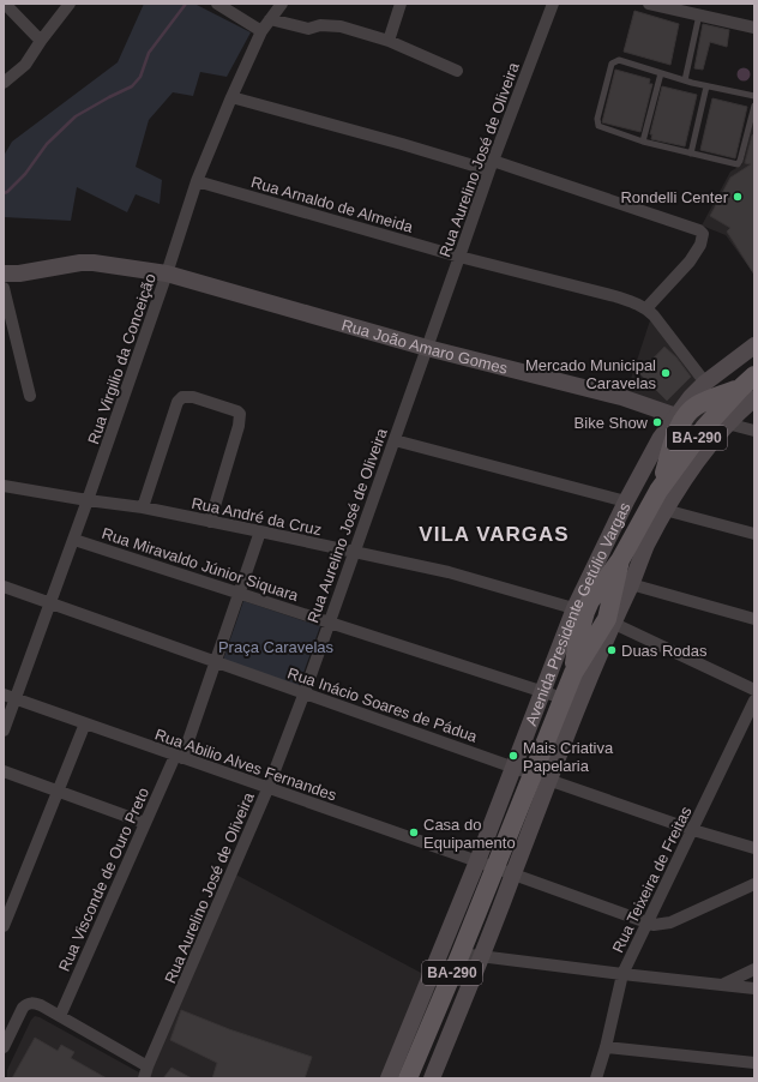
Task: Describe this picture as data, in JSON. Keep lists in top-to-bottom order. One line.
{"streets":{"main road":["BA-290","Avenida Presidente Getúlio Vargas"],"street":["Rua Aurelino José de Oliveira","Rua Arnaldo de Almeida","Rua João Amaro Gomes","Rua Virgilio da Conceição","Rua André da Cruz","Rua Miravaldo Júnior Siquara","Rua Inácio Soares de Pádua","Rua Abilio Alves Fernandes","Rua Visconde de Ouro Preto","Rua Teixeira de Freitas"]},"crossings":[["Rua Aurelino José de Oliveira","Rua Arnaldo de Almeida"],["Rua Aurelino José de Oliveira","Rua João Amaro Gomes"],["Rua Aurelino José de Oliveira","Rua André da Cruz"],["Rua Aurelino José de Oliveira","Rua Miravaldo Júnior Siquara"],["Rua Aurelino José de Oliveira","Rua Inácio Soares de Pádua"],["Rua Aurelino José de Oliveira","Rua Abilio Alves Fernandes"],["Rua Arnaldo de Almeida","Rua Virgilio da Conceição"],["Rua João Amaro Gomes","Rua Virgilio da Conceição"],["Rua João Amaro Gomes","Avenida Presidente Getúlio Vargas"],["Rua Virgilio da Conceição","Rua André da Cruz"],["Rua Virgilio da Conceição","Rua Miravaldo Júnior Siquara"],["Rua Virgilio da Conceição","Rua Inácio Soares de Pádua"],["Rua Virgilio da Conceição","Rua Abilio Alves Fernandes"],["Rua André da Cruz","Avenida Presidente Getúlio Vargas"],["Rua André da Cruz","Rua Visconde de Ouro Preto"],["Rua Miravaldo Júnior Siquara","Avenida Presidente Getúlio Vargas"],["Rua Miravaldo Júnior Siquara","Rua Visconde de Ouro Preto"],["Avenida Presidente Getúlio Vargas","Rua Inácio Soares de Pádua"],["Avenida Presidente Getúlio Vargas","Rua Abilio Alves Fernandes"],["Rua Inácio Soares de Pádua","Rua Visconde de Ouro Preto"],["Rua Inácio Soares de Pádua","Rua Teixeira de Freitas"],["Rua Abilio Alves Fernandes","Rua Visconde de Ouro Preto"],["Rua Abilio Alves Fernandes","Rua Teixeira de Freitas"]],"districts":["VILA VARGAS"],"parks":["Praça Caravelas"],"places":["Rondelli Center","Mercado Municipal Caravelas","Bike Show","Duas Rodas","Mais Criativa Papelaria","Casa do Equipamento"]}
